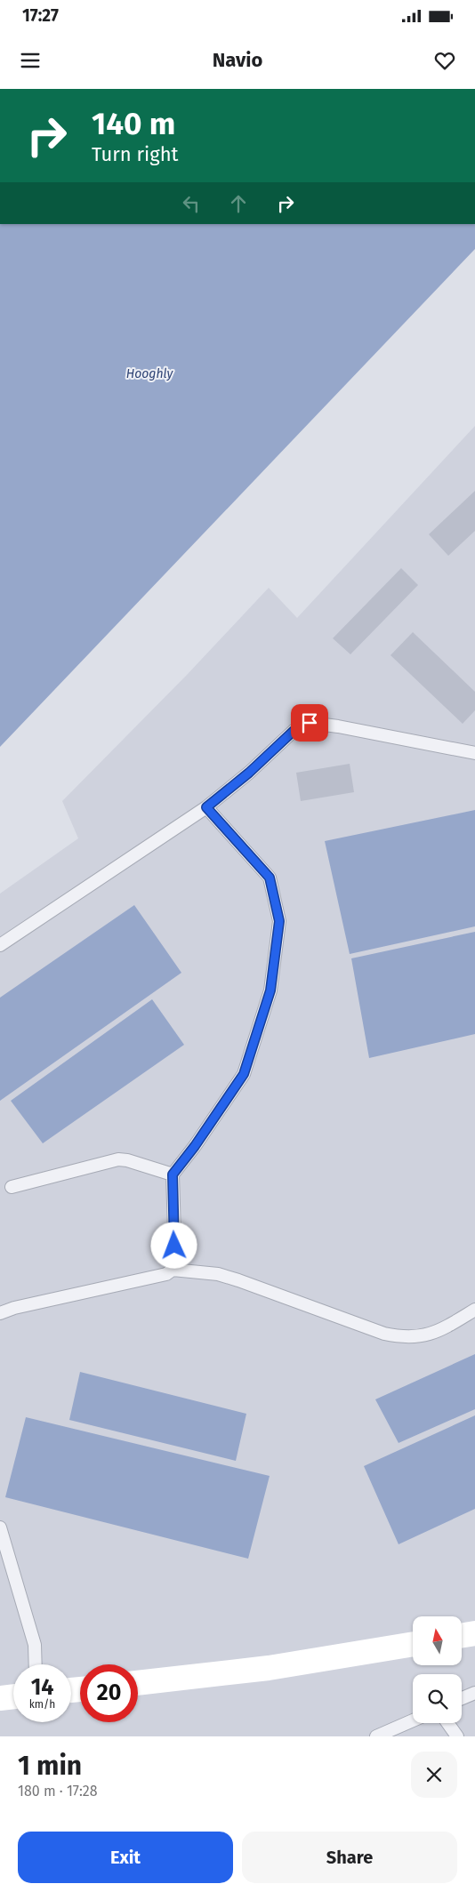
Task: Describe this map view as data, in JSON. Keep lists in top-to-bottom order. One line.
{"water":["Hooghly"],"north":"top","page":{"status":"17:27","header":"Navio","turn":["140 m","Turn right"],"speed":"14 km/h","limit":"20","heading":["1 min","180 m · 17:28"],"buttons":["Exit","Share"]}}
